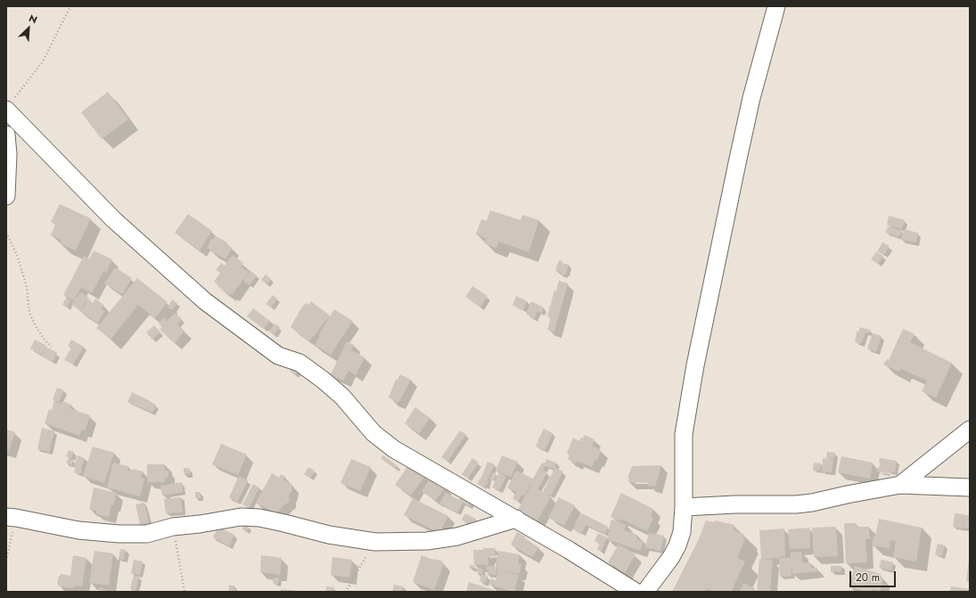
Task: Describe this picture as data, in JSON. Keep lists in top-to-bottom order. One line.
{"scale_bar":"20 m","north":"top right"}
